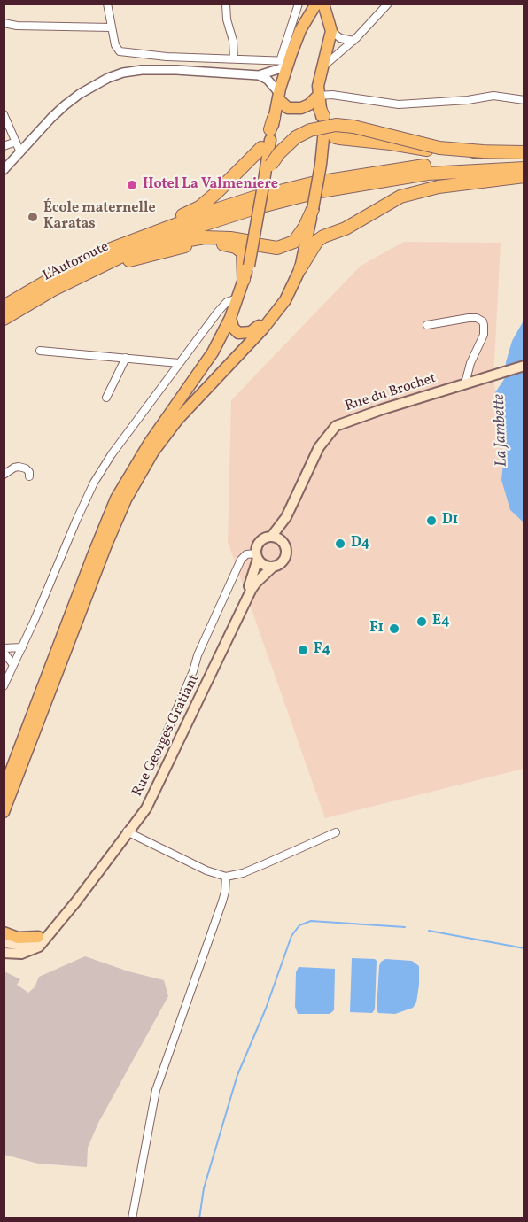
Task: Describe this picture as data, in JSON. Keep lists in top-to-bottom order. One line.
{"streets":{"highway":["L'Autoroute"],"main road":["Rue du Brochet","Rue Georges Gratiant"]},"water":["La Jambette"],"places":["Hotel La Valmeniere","École maternelle Karatas","D1","D4","E4","F1","F4"]}
